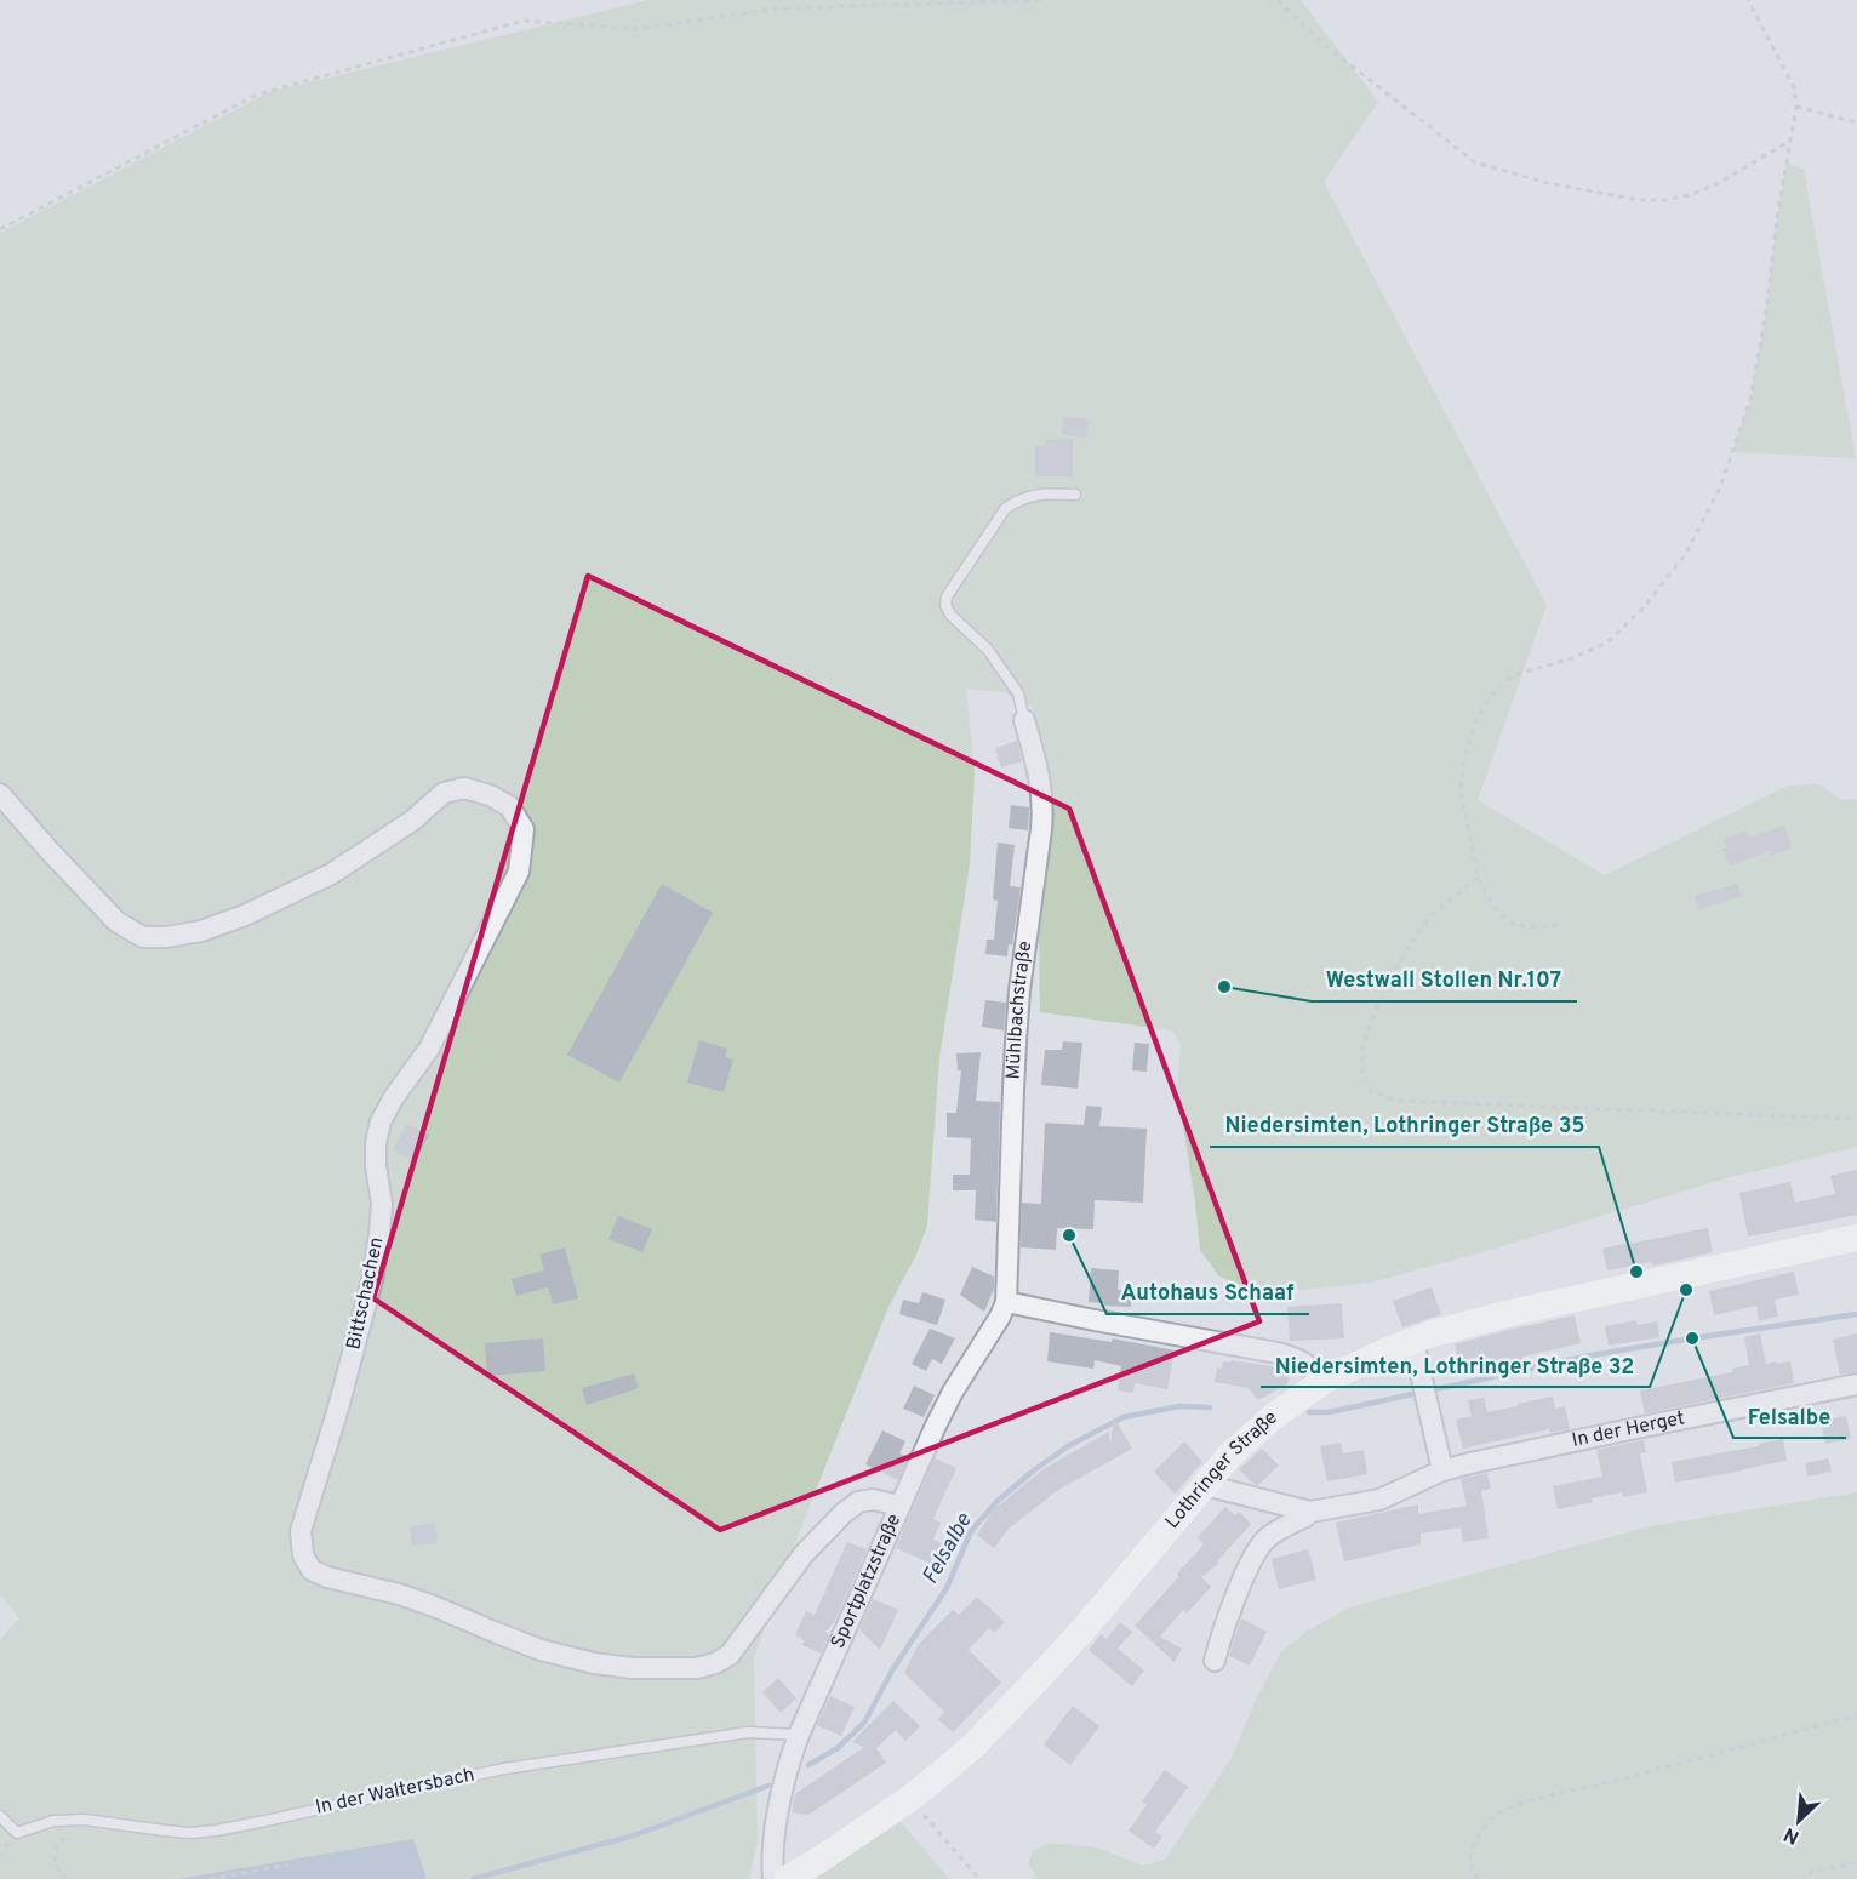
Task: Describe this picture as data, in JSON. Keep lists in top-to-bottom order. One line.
{"streets":{"main road":["Lothringer Straße"],"street":["Mühlbachstraße","Bittschachen","In der Herget","Sportplatzstraße"],"lane":["In der Waltersbach"]},"crossings":[["Mühlbachstraße","Sportplatzstraße"],["Bittschachen","Sportplatzstraße"],["In der Herget","Lothringer Straße"],["Sportplatzstraße","In der Waltersbach"]],"water":["Felsalbe"],"places":["Westwall Stollen Nr.107","Autohaus Schaaf","Niedersimten, Lothringer Straße 35","Niedersimten, Lothringer Straße 32","Felsalbe"],"north":"bottom left"}
